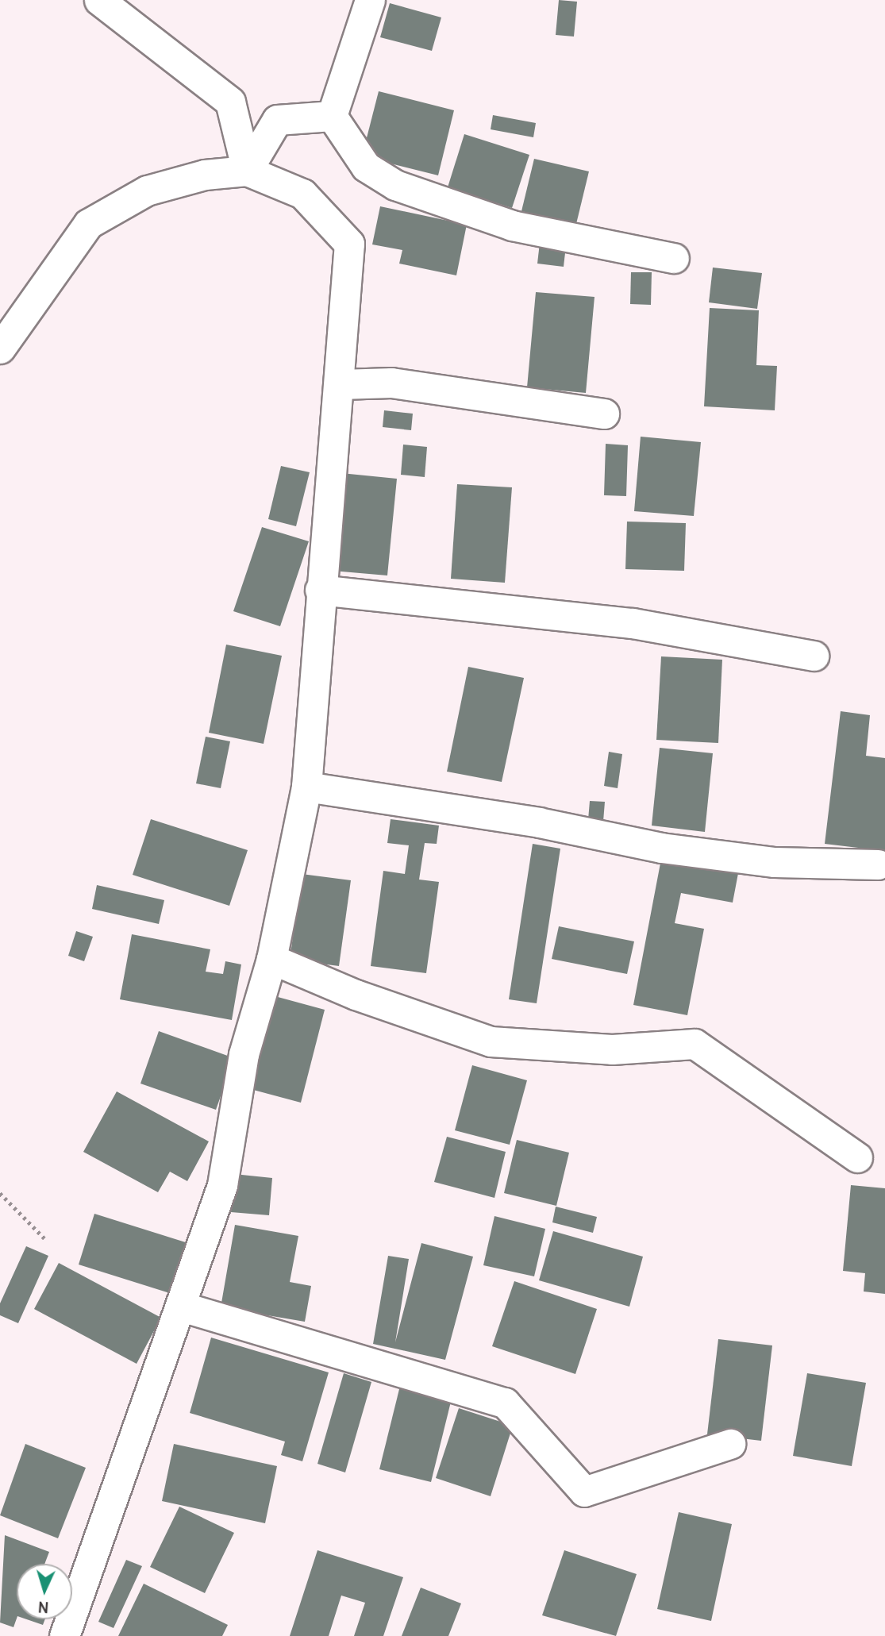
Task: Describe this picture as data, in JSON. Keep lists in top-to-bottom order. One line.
{"north":"bottom"}
